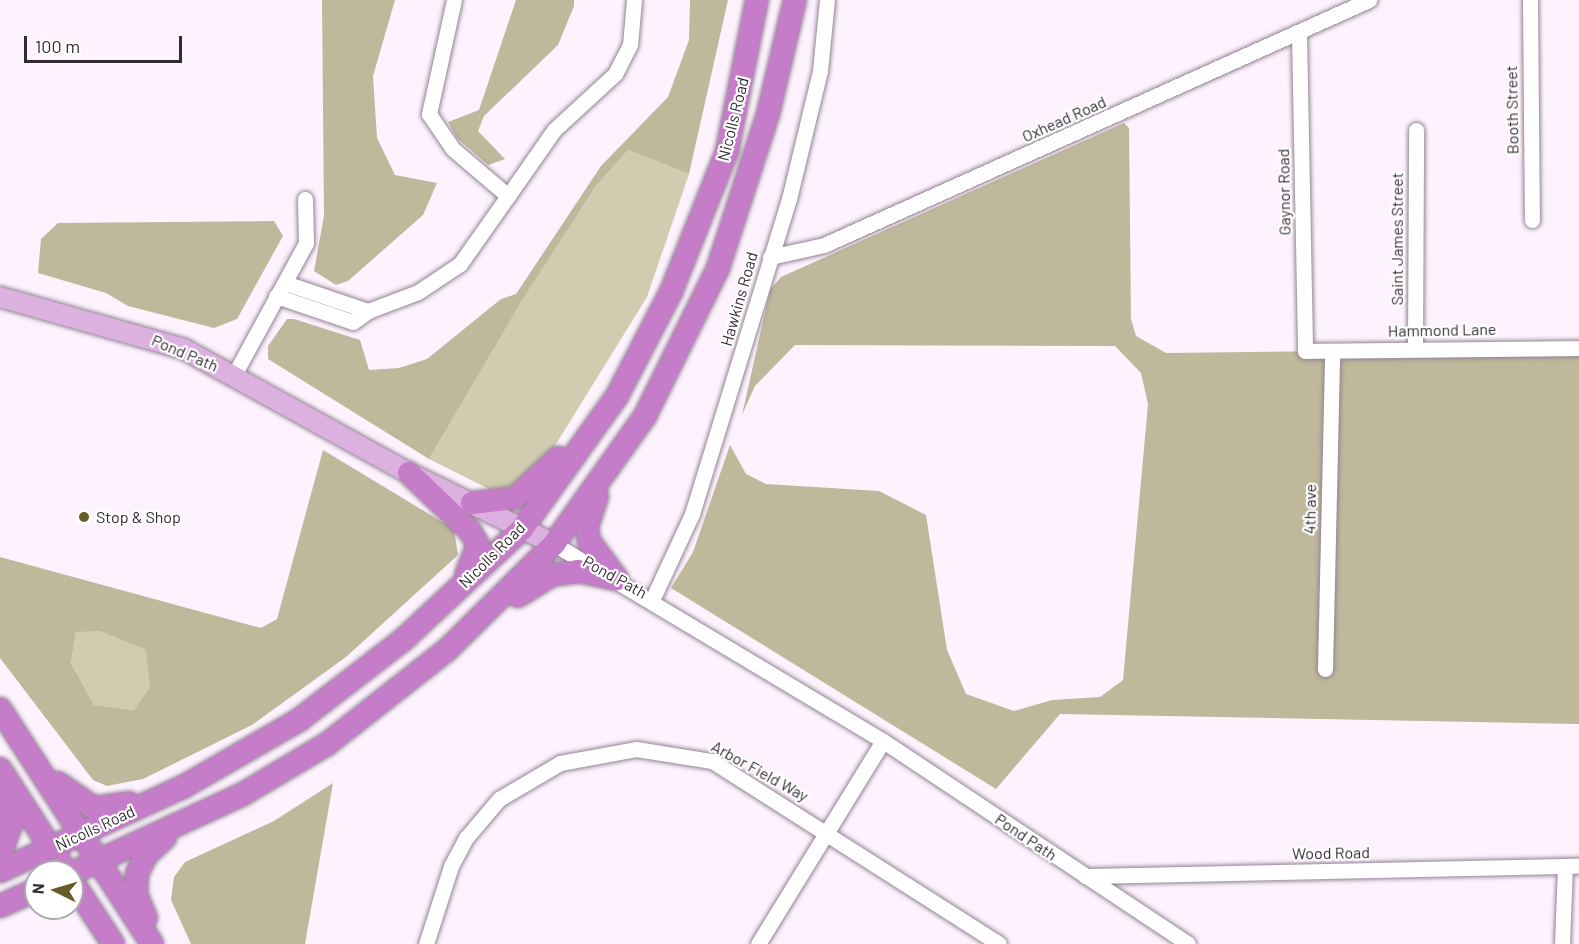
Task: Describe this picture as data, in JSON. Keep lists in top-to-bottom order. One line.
{"streets":{"highway":["Nicolls Road"],"main road":["Pond Path"],"street":["Booth Street","Oxhead Road","Gaynor Road","Saint James Street","Hawkins Road","Hammond Lane","4th ave","Arbor Field Way","Wood Road"]},"crossings":[["Nicolls Road","Pond Path"],["Oxhead Road","Gaynor Road"],["Oxhead Road","Hawkins Road"],["Gaynor Road","Hammond Lane"],["Saint James Street","Hammond Lane"],["Hawkins Road","Pond Path"],["Hammond Lane","4th ave"],["Pond Path","Wood Road"]],"places":["Stop & Shop"],"scale_bar":"100 m","north":"left"}
